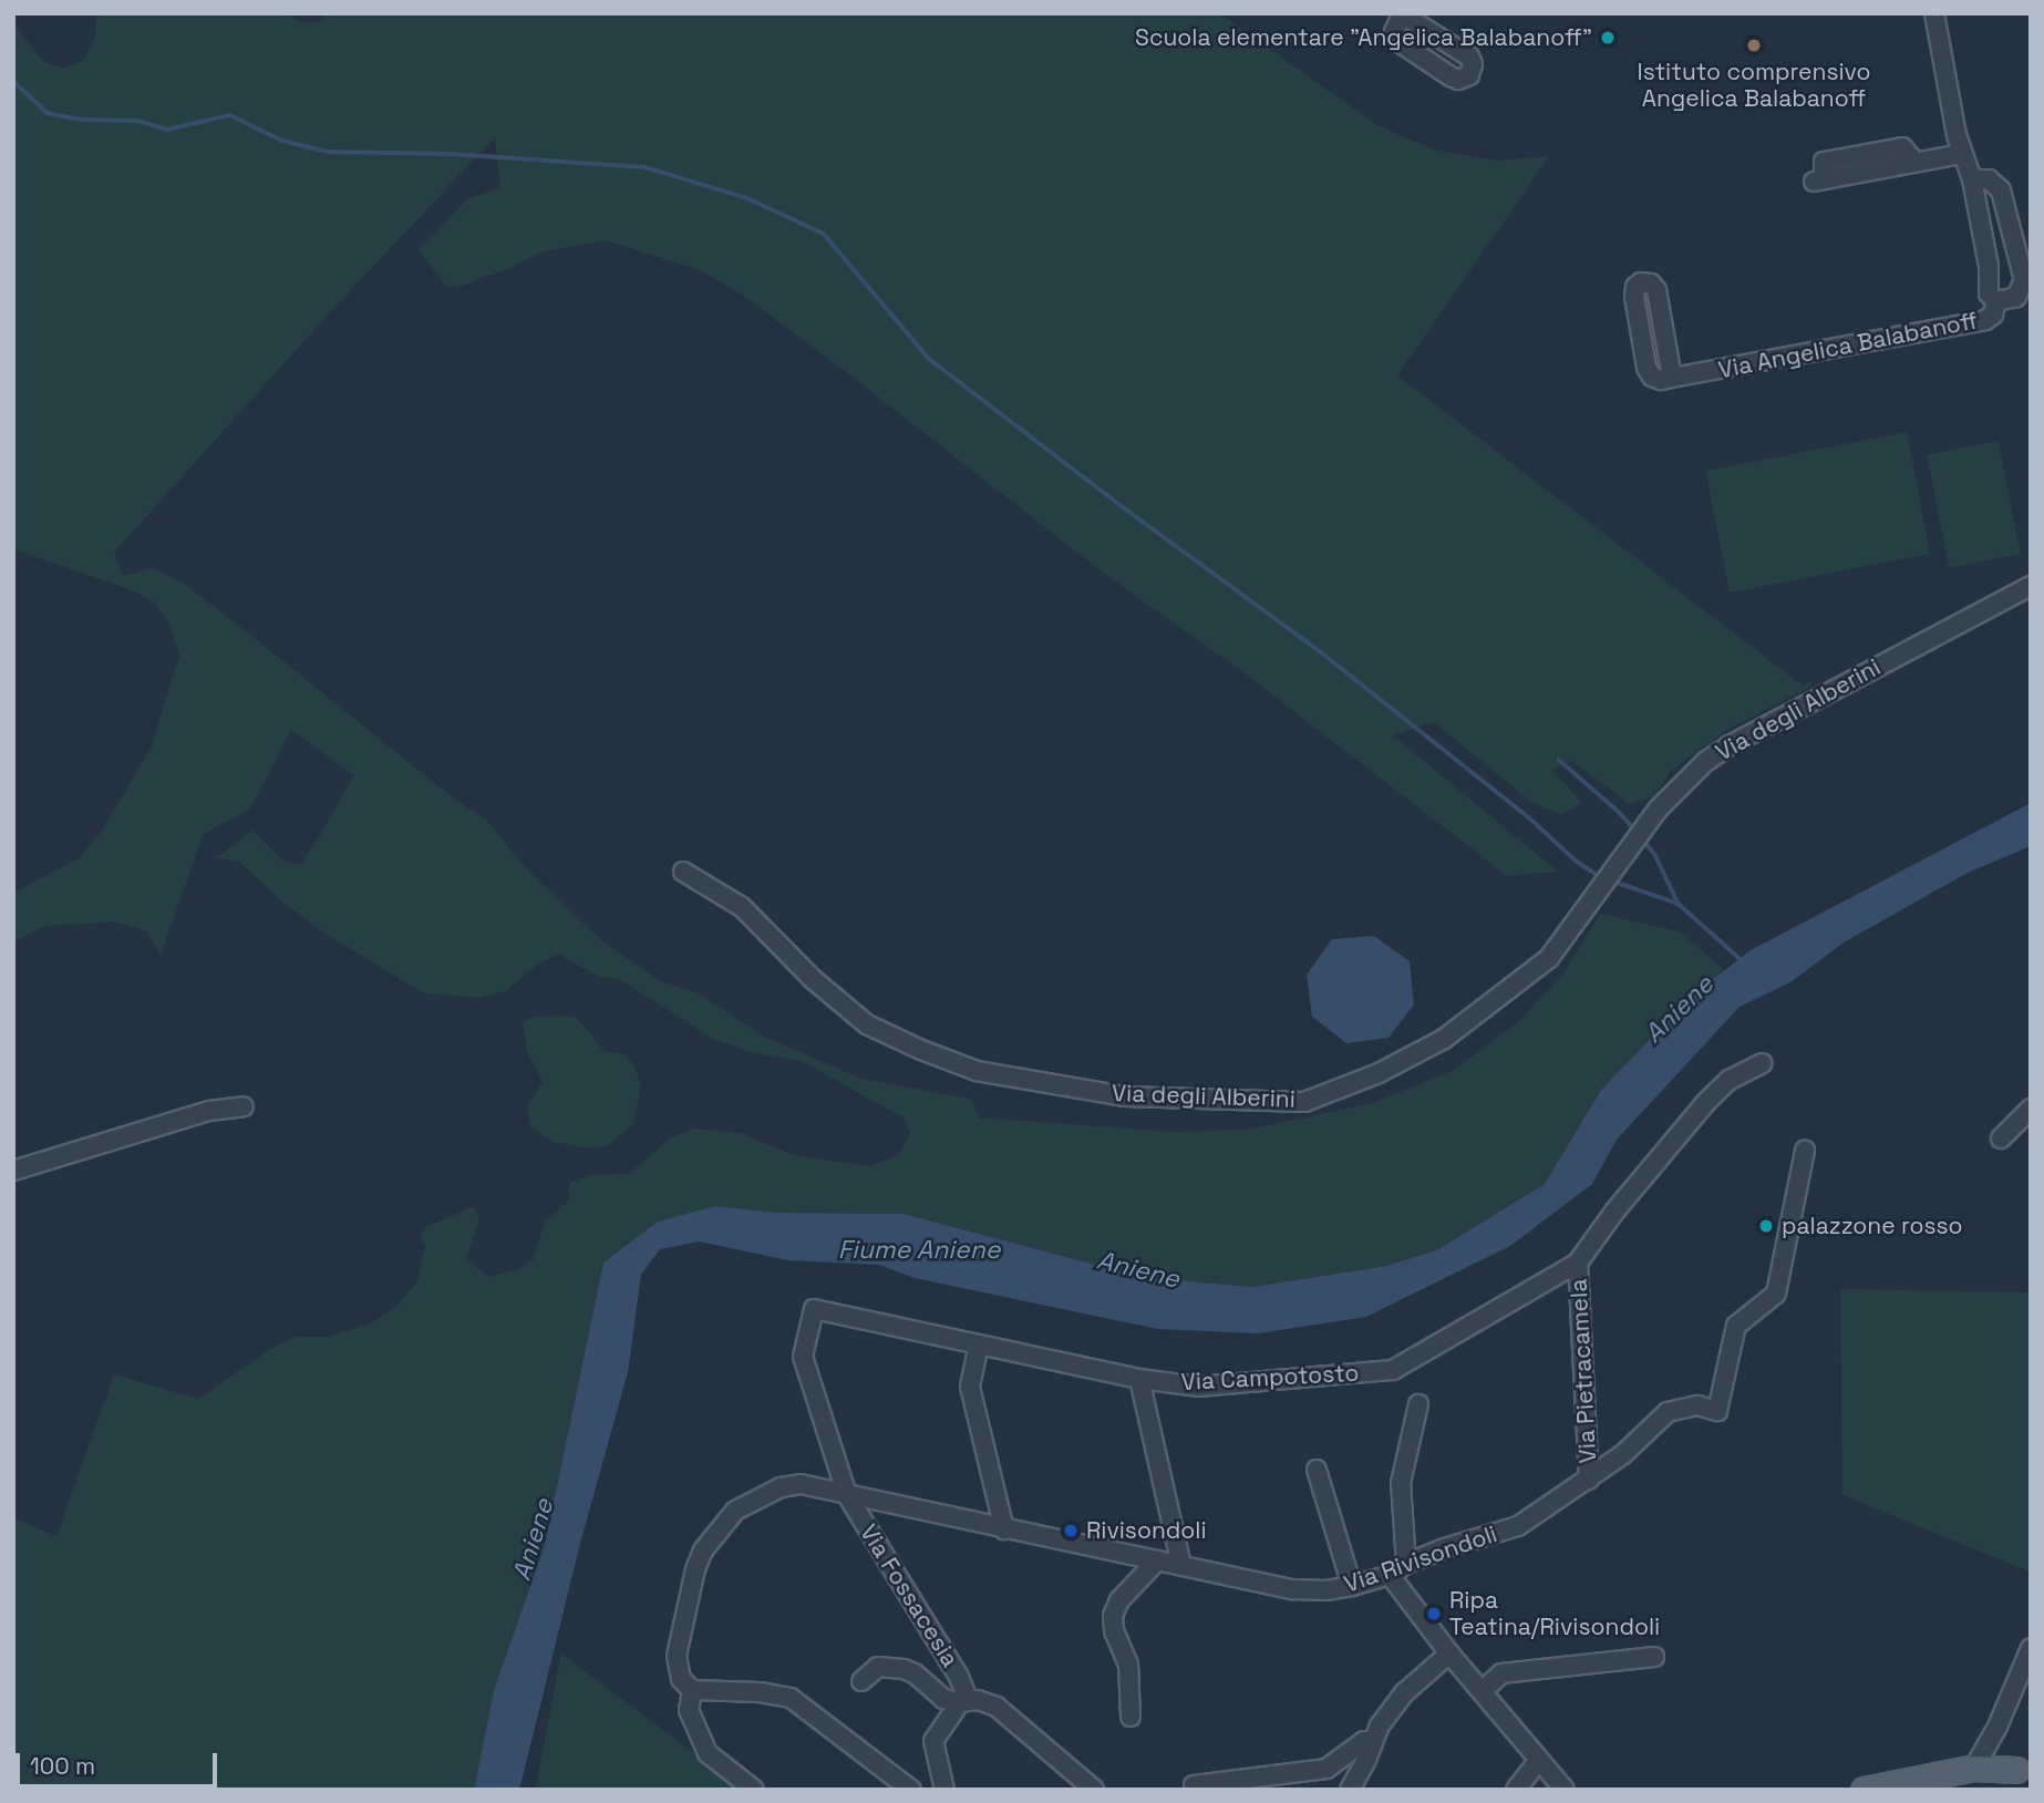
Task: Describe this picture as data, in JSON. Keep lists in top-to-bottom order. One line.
{"streets":{"street":["Via Angelica Balabanoff","Via degli Alberini","Via Pietracamela","Via Campotosto","Via Rivisondoli","Via Fossacesia"]},"crossings":[["Via Pietracamela","Via Campotosto"],["Via Pietracamela","Via Rivisondoli"],["Via Campotosto","Via Rivisondoli"],["Via Campotosto","Via Fossacesia"],["Via Rivisondoli","Via Fossacesia"]],"water":["Aniene","Fiume Aniene"],"places":["Scuola elementare \"Angelica Balabanoff\"","Istituto comprensivo Angelica Balabanoff","palazzone rosso","Rivisondoli","Ripa Teatina/Rivisondoli"],"scale_bar":"100 m"}
